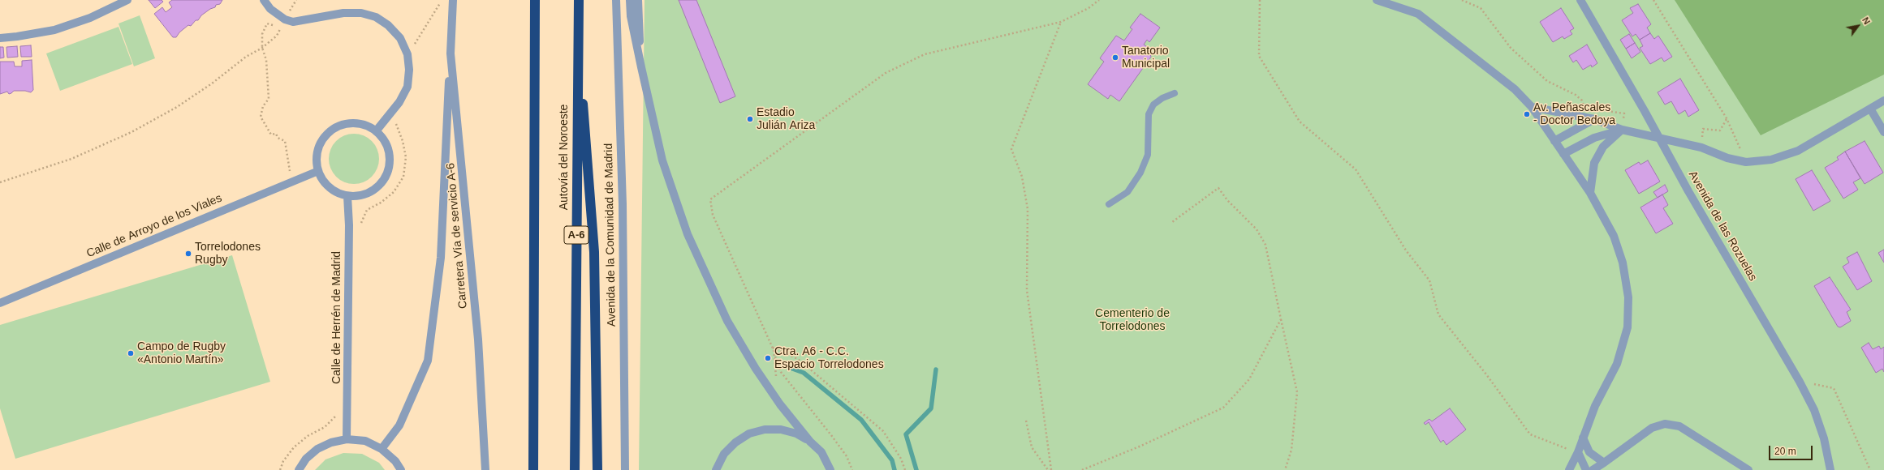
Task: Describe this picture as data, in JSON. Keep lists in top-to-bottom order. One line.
{"streets":{"highway":["Autovía del Noroeste","A-6"],"street":["Calle de Arroyo de los Viales","Avenida de las Rozuelas","Avenida de la Comunidad de Madrid","Carretera Vía de servicio A-6","Calle de Herrén de Madrid"]},"crossings":[["Calle de Arroyo de los Viales","Calle de Herrén de Madrid"]],"parks":["Cementerio de Torrelodones"],"places":["Tanatorio Municipal","Av. Peñascales - Doctor Bedoya","Estadio Julián Ariza","Torrelodones Rugby","Campo de Rugby «Antonio Martín»","Ctra. A6 - C.C. Espacio Torrelodones"],"scale_bar":"20 m","north":"top right"}
